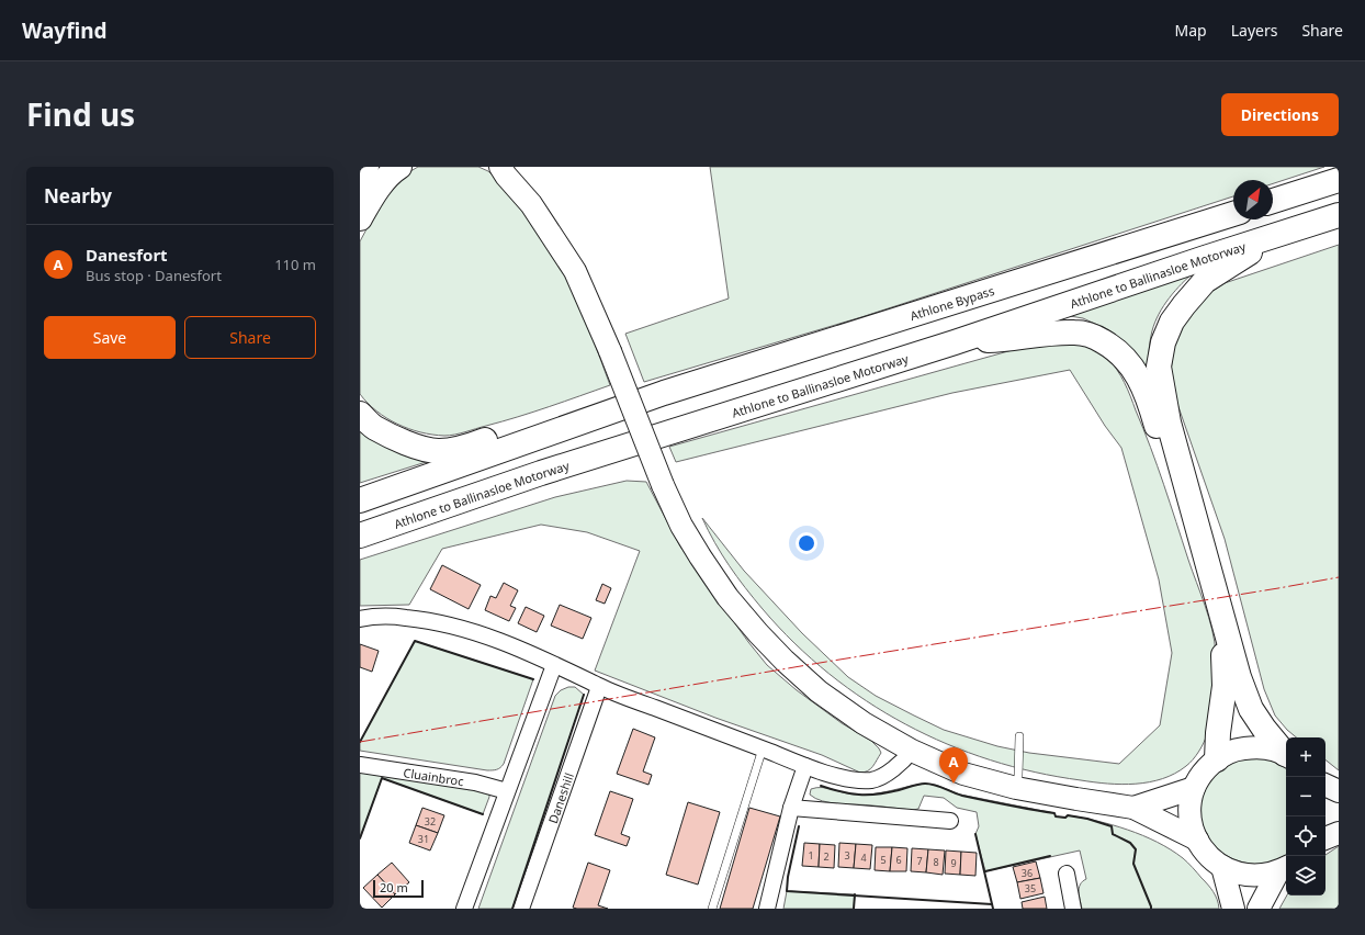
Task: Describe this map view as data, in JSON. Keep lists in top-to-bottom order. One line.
{"streets":{"highway":["Athlone to Ballinasloe Motorway","Athlone Bypass"],"street":["Cluainbroc","Daneshill"]},"house_numbers":["32","31","1","3","2","4","5","6","7","8","9","36","35"],"scale_bar":"20 m","north":"top right","page":{"header":"Wayfind","nav":["Map","Layers","Share"],"title":"Find us","buttons":["Directions",["Save","Share"]],"heading":"Nearby","list":[{"mark":"A","name":"Danesfort","note":"Bus stop · Danesfort","value":"110 m"}],"map_buttons":["+","−"],"pins":"A","scale":"20 m"}}
